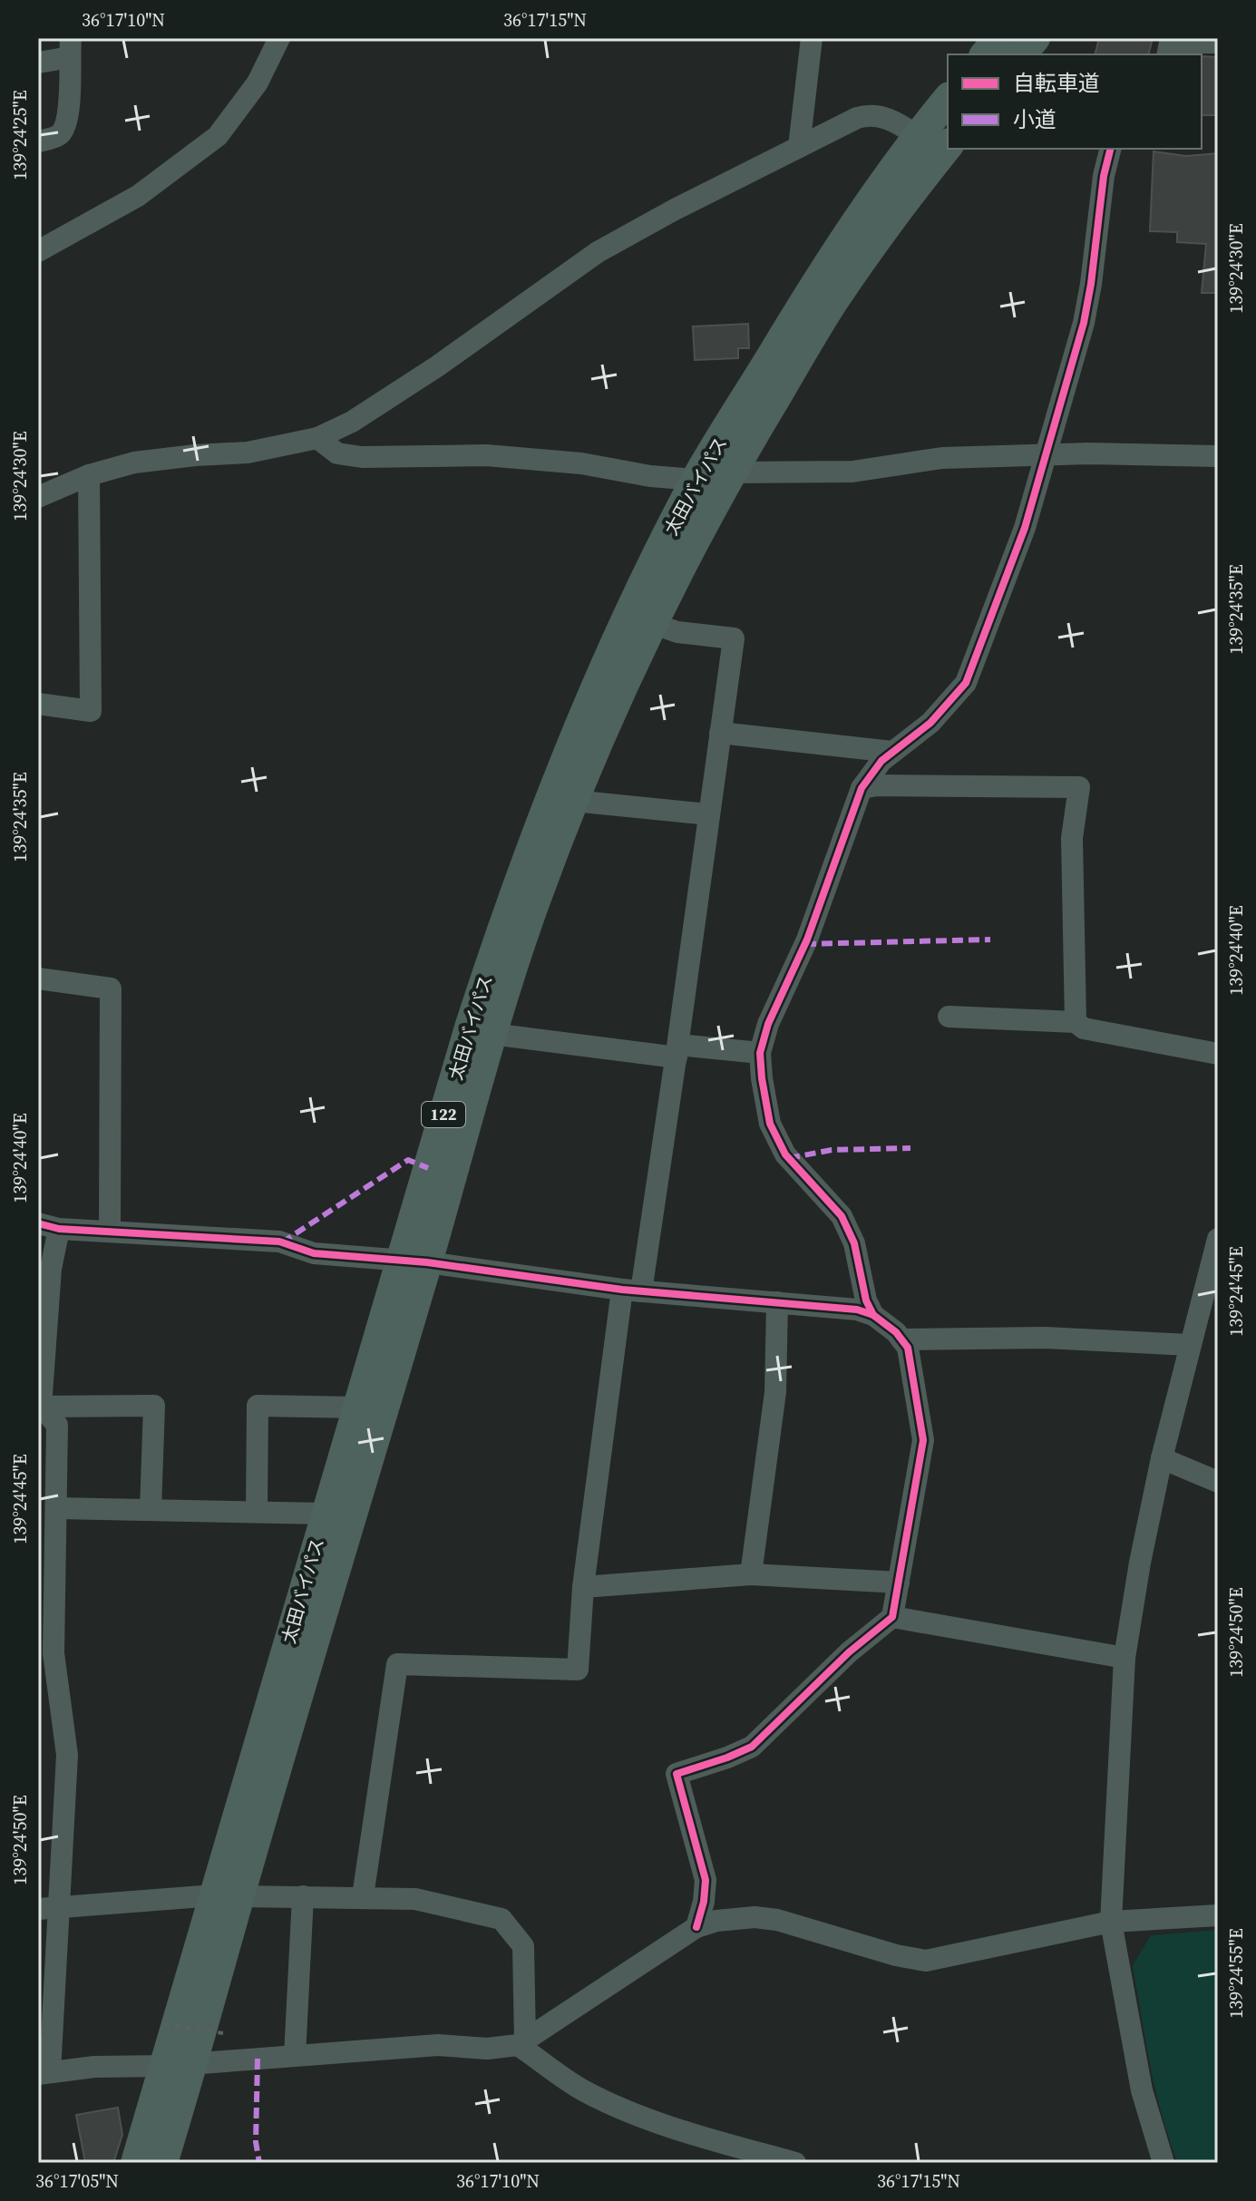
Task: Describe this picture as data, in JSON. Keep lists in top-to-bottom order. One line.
{"streets":{"highway":["太田バイパス","122"]},"legend":["自転車道","小道"],"coordinates":["36°17'10\"N","36°17'15\"N","139°24'25\"E","139°24'30\"E","139°24'35\"E","139°24'40\"E","139°24'45\"E","139°24'50\"E","139°24'55\"E","36°17'05\"N"]}
